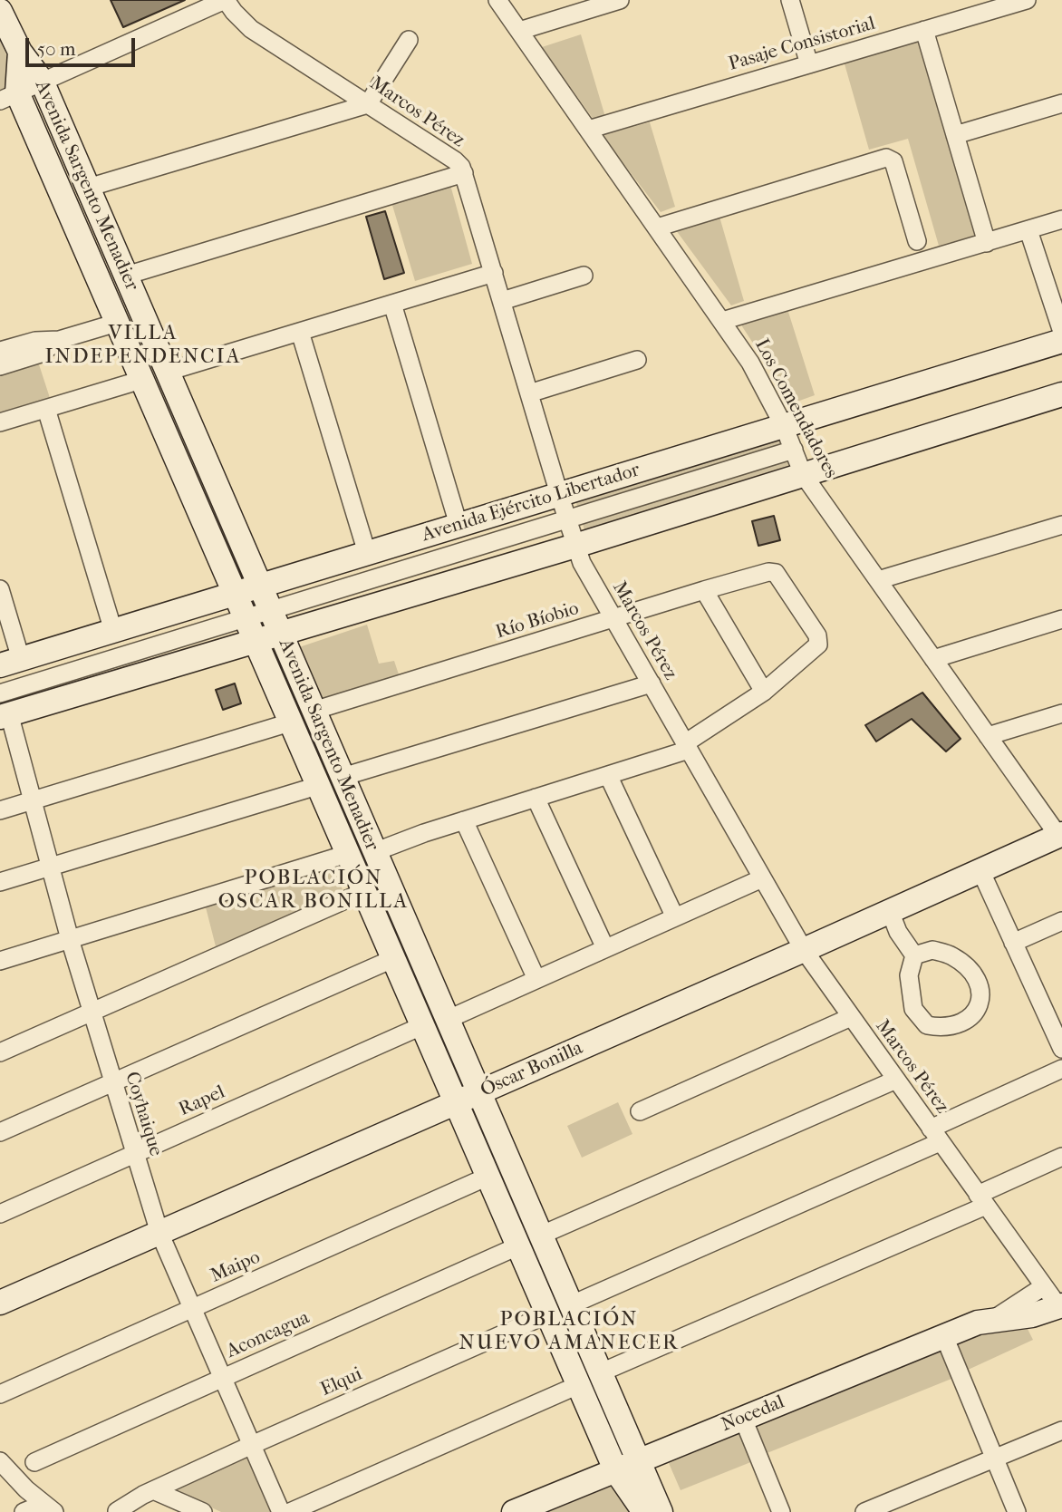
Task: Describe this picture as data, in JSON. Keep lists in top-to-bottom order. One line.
{"streets":{"main road":["Avenida Sargento Menadier","Avenida Ejército Libertador","Óscar Bonilla","Nocedal"],"street":["Pasaje Consistorial","Marcos Pérez","Los Comendadores","Río Bíobio","Rapel","Coyhaique","Maipo","Aconcagua","Elqui"]},"crossings":[["Pasaje Consistorial","Los Comendadores"],["Marcos Pérez","Avenida Ejército Libertador"],["Marcos Pérez","Río Bíobio"],["Marcos Pérez","Óscar Bonilla"],["Marcos Pérez","Nocedal"],["Avenida Sargento Menadier","Avenida Ejército Libertador"],["Avenida Sargento Menadier","Río Bíobio"],["Avenida Sargento Menadier","Óscar Bonilla"],["Avenida Sargento Menadier","Rapel"],["Avenida Sargento Menadier","Maipo"],["Avenida Sargento Menadier","Aconcagua"],["Avenida Sargento Menadier","Elqui"],["Avenida Sargento Menadier","Nocedal"],["Los Comendadores","Avenida Ejército Libertador"],["Los Comendadores","Óscar Bonilla"],["Óscar Bonilla","Coyhaique"],["Rapel","Coyhaique"],["Coyhaique","Maipo"],["Coyhaique","Aconcagua"],["Coyhaique","Elqui"]],"districts":["VILLA INDEPENDENCIA","POBLACIÓN OSCAR BONILLA","POBLACIÓN NUEVO AMANECER"],"scale_bar":"50 m"}
